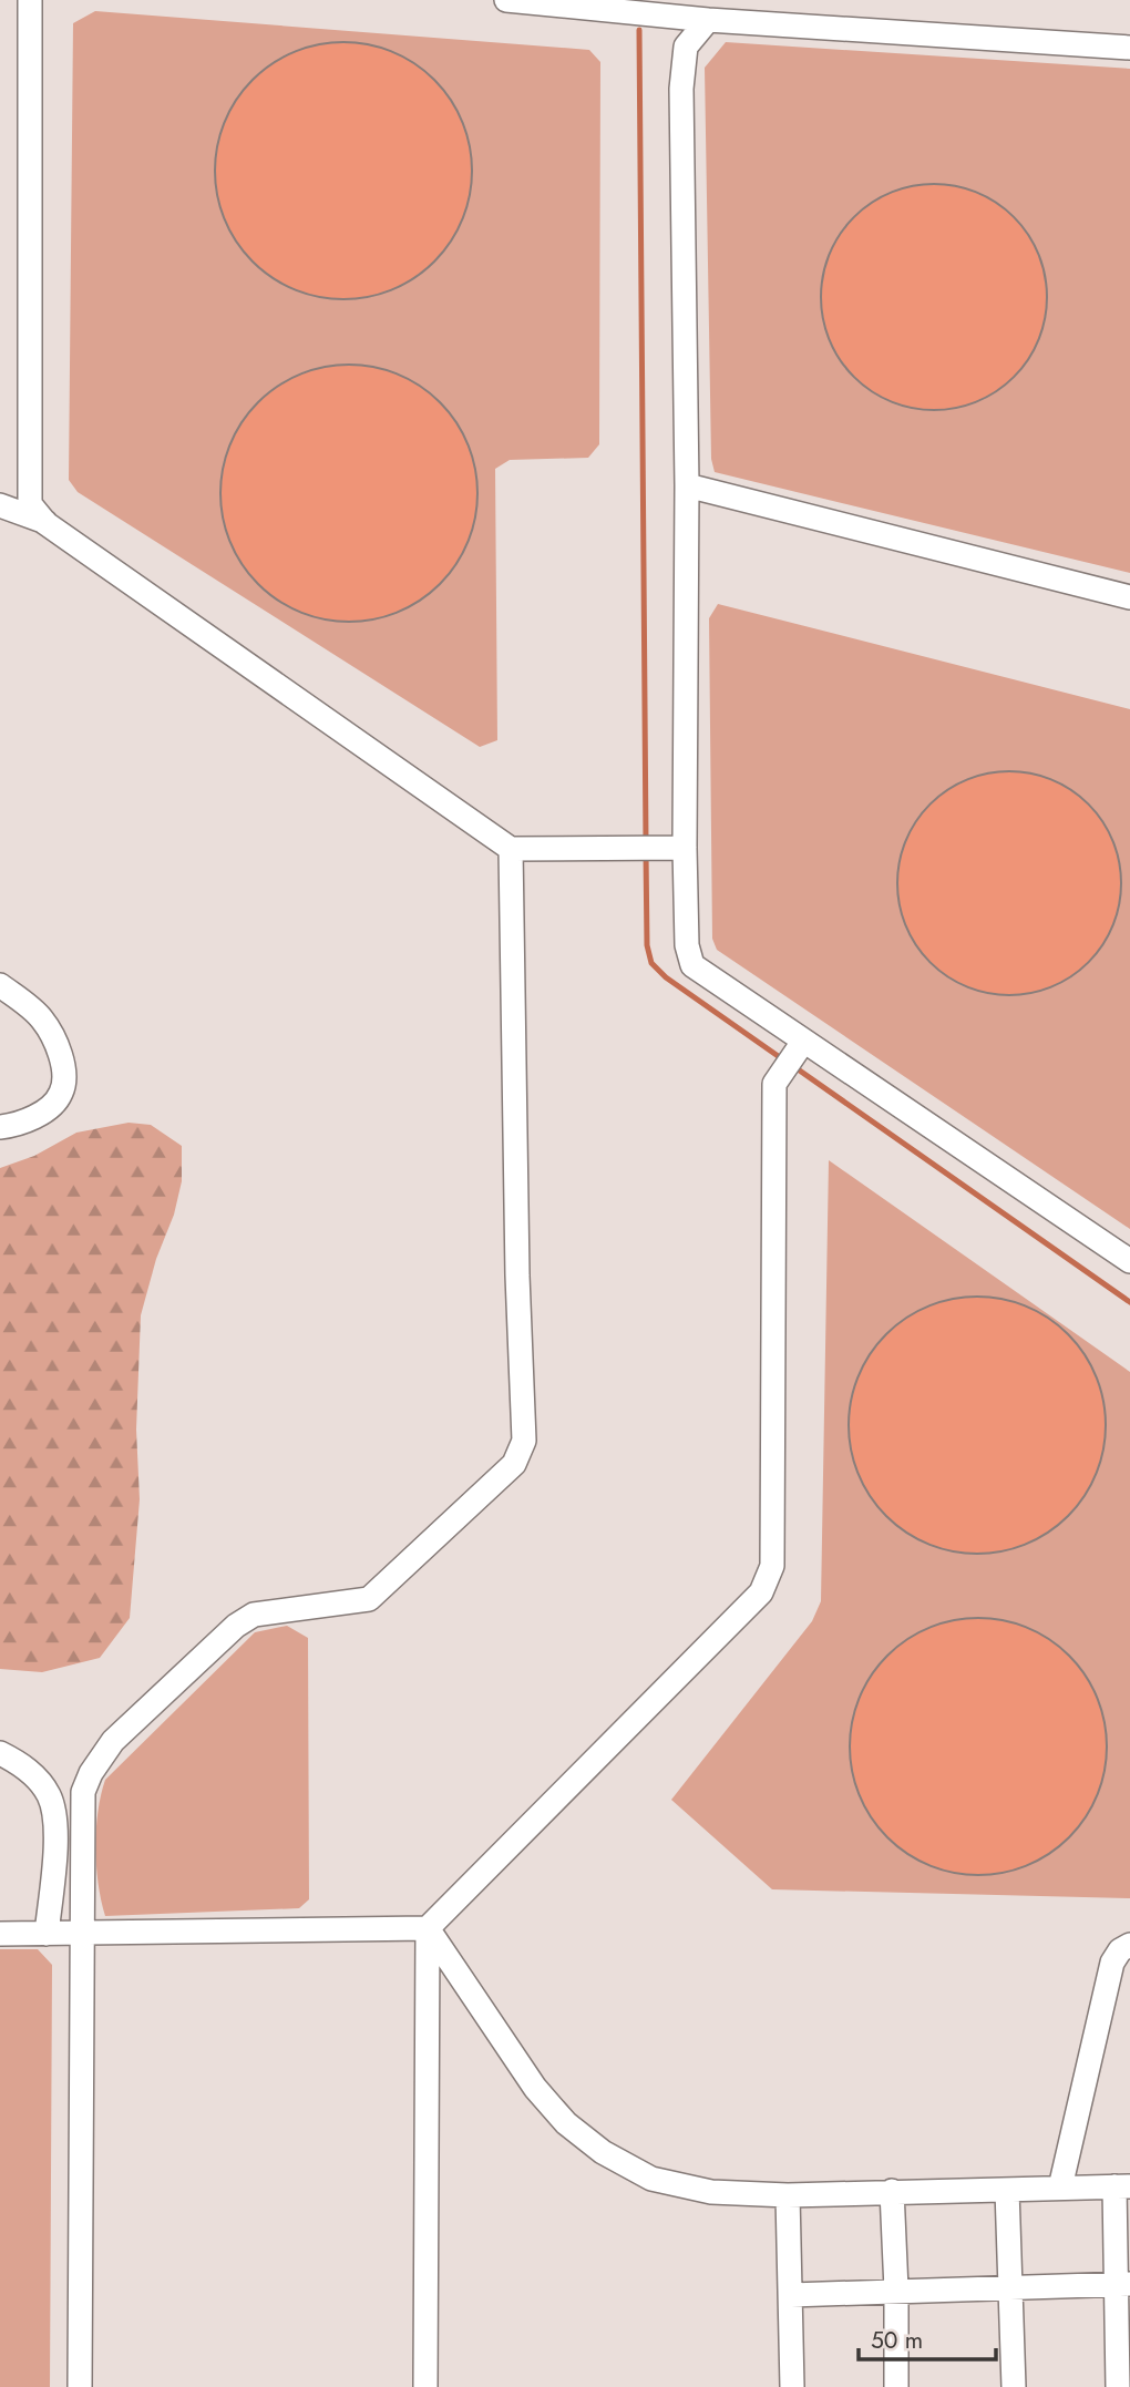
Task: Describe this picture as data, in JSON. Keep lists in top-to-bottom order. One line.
{"scale_bar":"50 m"}
